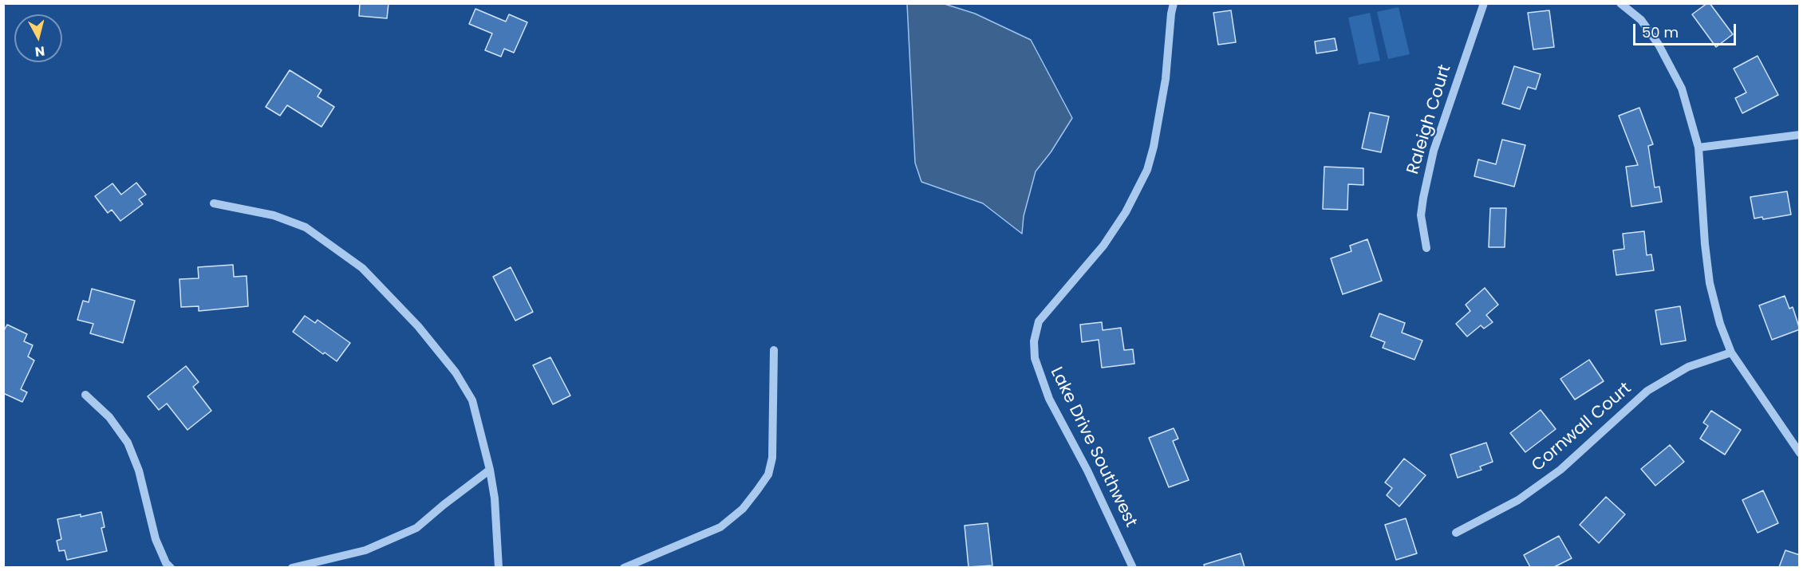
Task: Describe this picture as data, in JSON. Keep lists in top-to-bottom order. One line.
{"streets":{"street":["Raleigh Court","Cornwall Court","Lake Drive Southwest"]},"scale_bar":"50 m","north":"bottom"}
